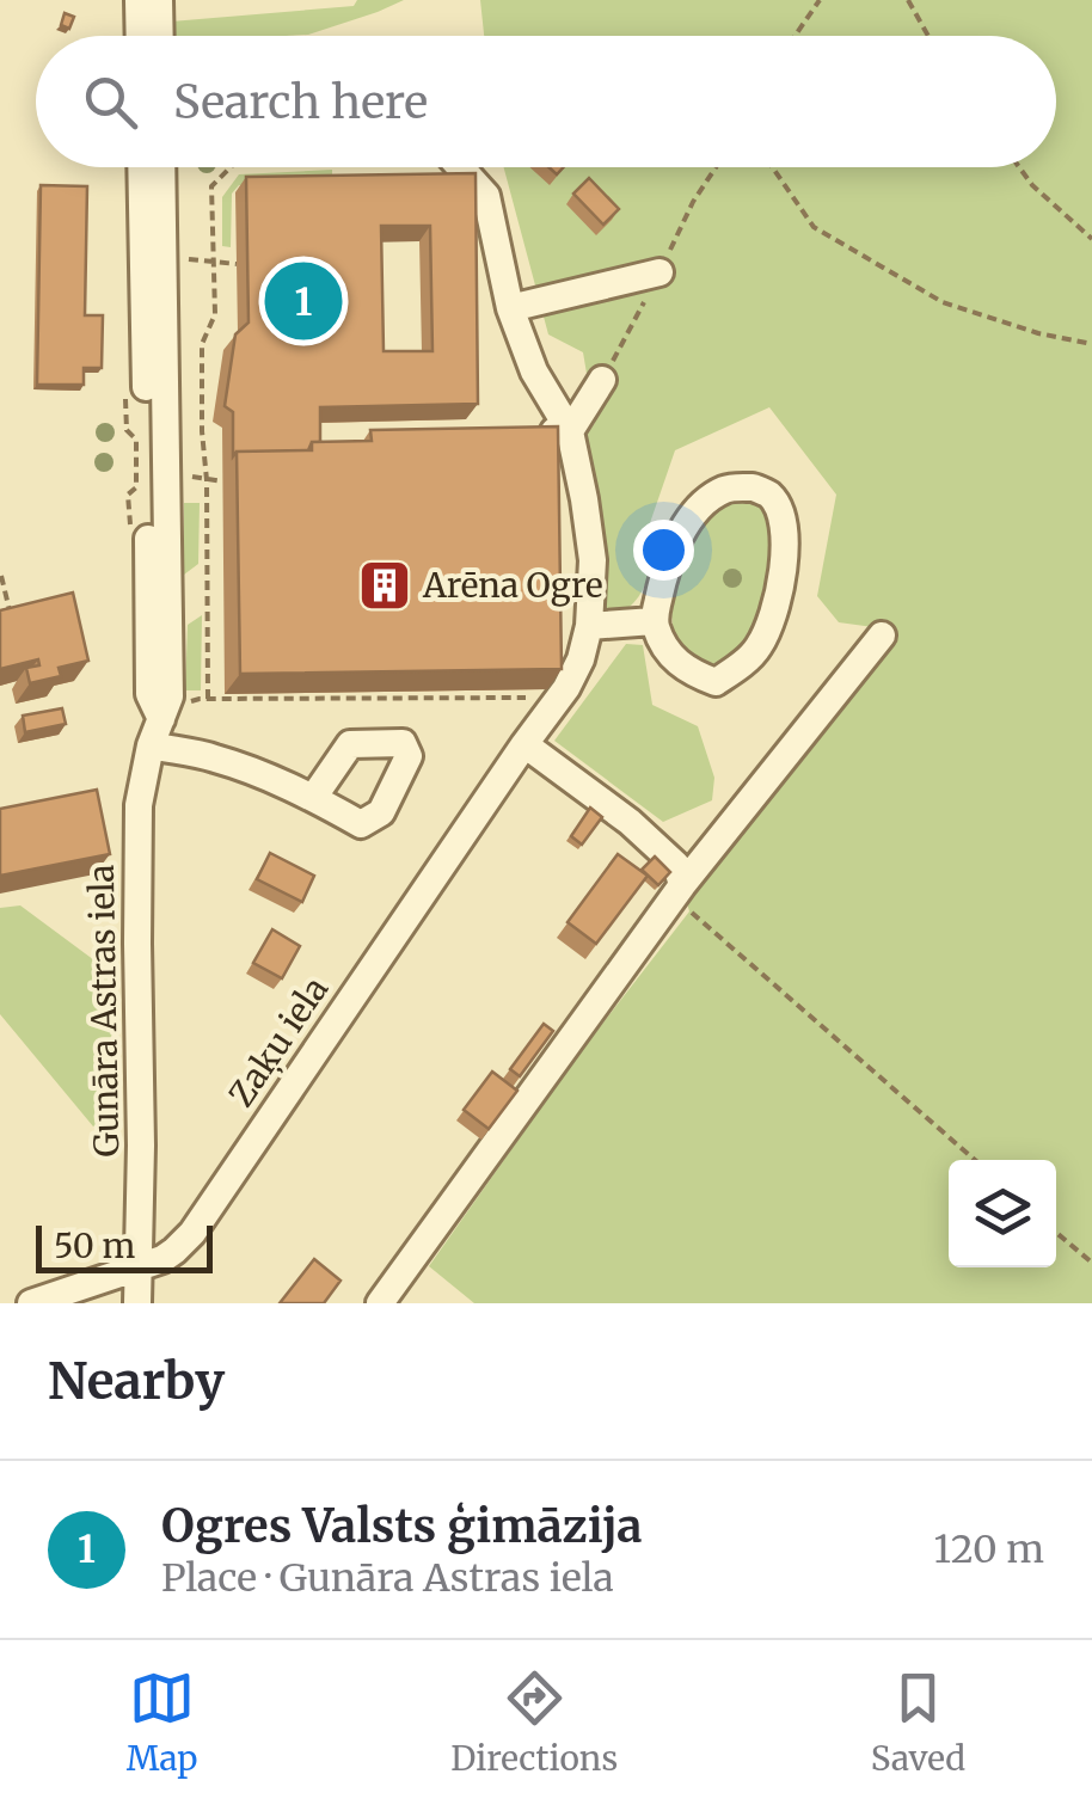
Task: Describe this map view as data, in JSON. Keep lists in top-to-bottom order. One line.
{"streets":{"street":["Gunāra Astras iela","Zaķu iela"]},"crossings":[["Gunāra Astras iela","Zaķu iela"]],"places":{"building":["Arēna Ogre"]},"scale_bar":"50 m","page":{"search":"Search here","pins":"1","scale":"50 m","heading":"Nearby","list":[{"mark":"1","name":"Ogres Valsts ģimāzija","note":"Place · Gunāra Astras iela","value":"120 m"}],"nav":["Map","Directions","Saved"]}}
